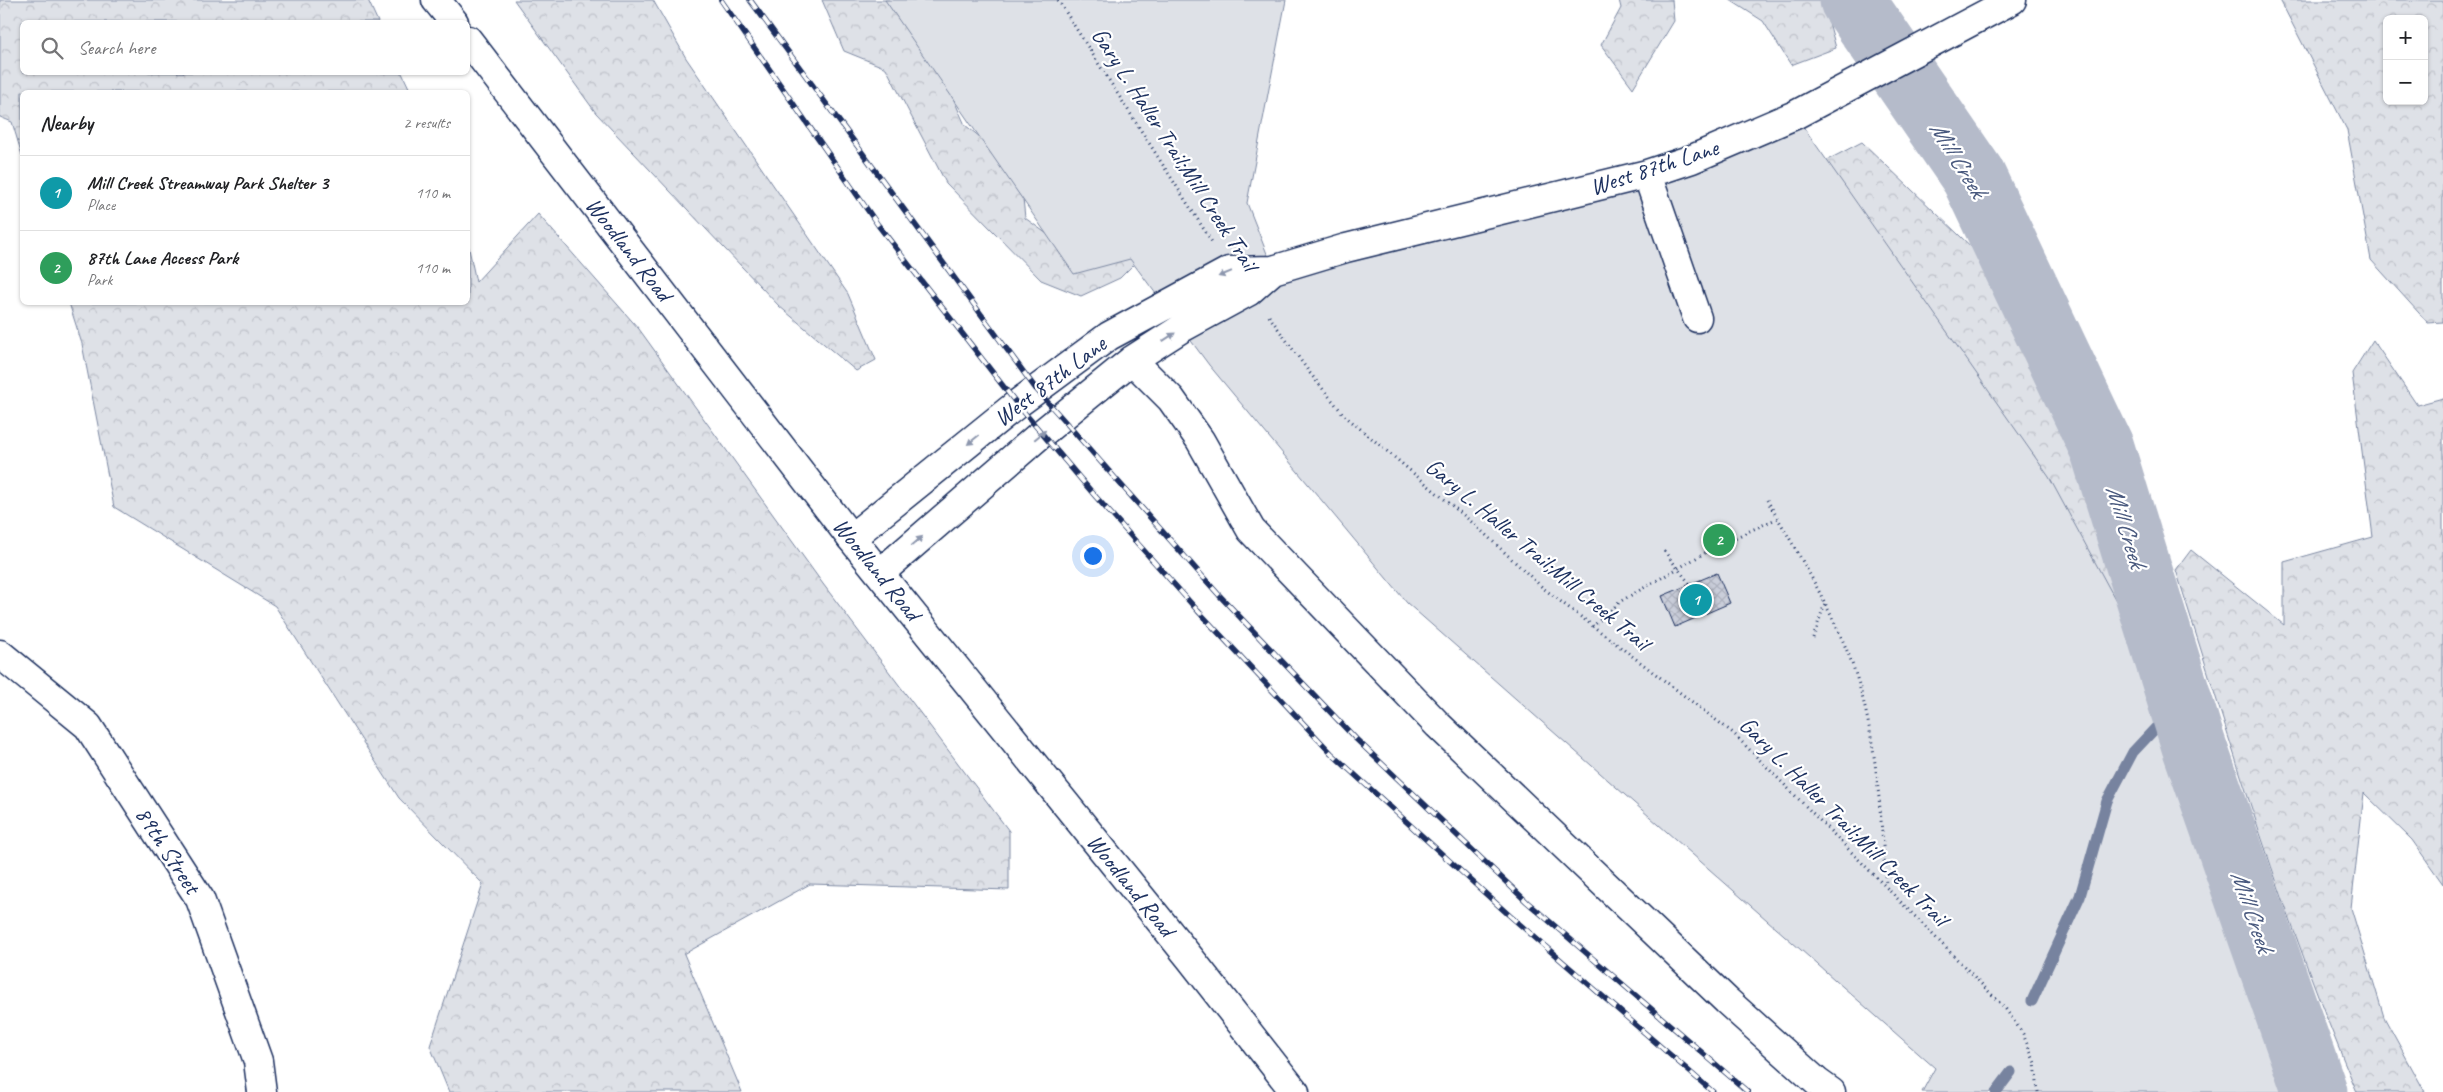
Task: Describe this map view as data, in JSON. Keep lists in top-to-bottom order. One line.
{"streets":{"street":["West 87th Lane","Woodland Road","89th Street"],"path":["Gary L. Haller Trail;Mill Creek Trail"]},"crossings":[["Gary L. Haller Trail;Mill Creek Trail","West 87th Lane"],["West 87th Lane","Woodland Road"]],"water":["Mill Creek"],"page":{"map_buttons":["+","−"],"search":"Search here","heading":["Nearby","2 results"],"list":[{"mark":"1","name":"Mill Creek Streamway Park Shelter 3","note":"Place","value":"110 m"},{"mark":"2","name":"87th Lane Access Park","note":"Park","value":"110 m"}],"pins":["2","1"]}}
